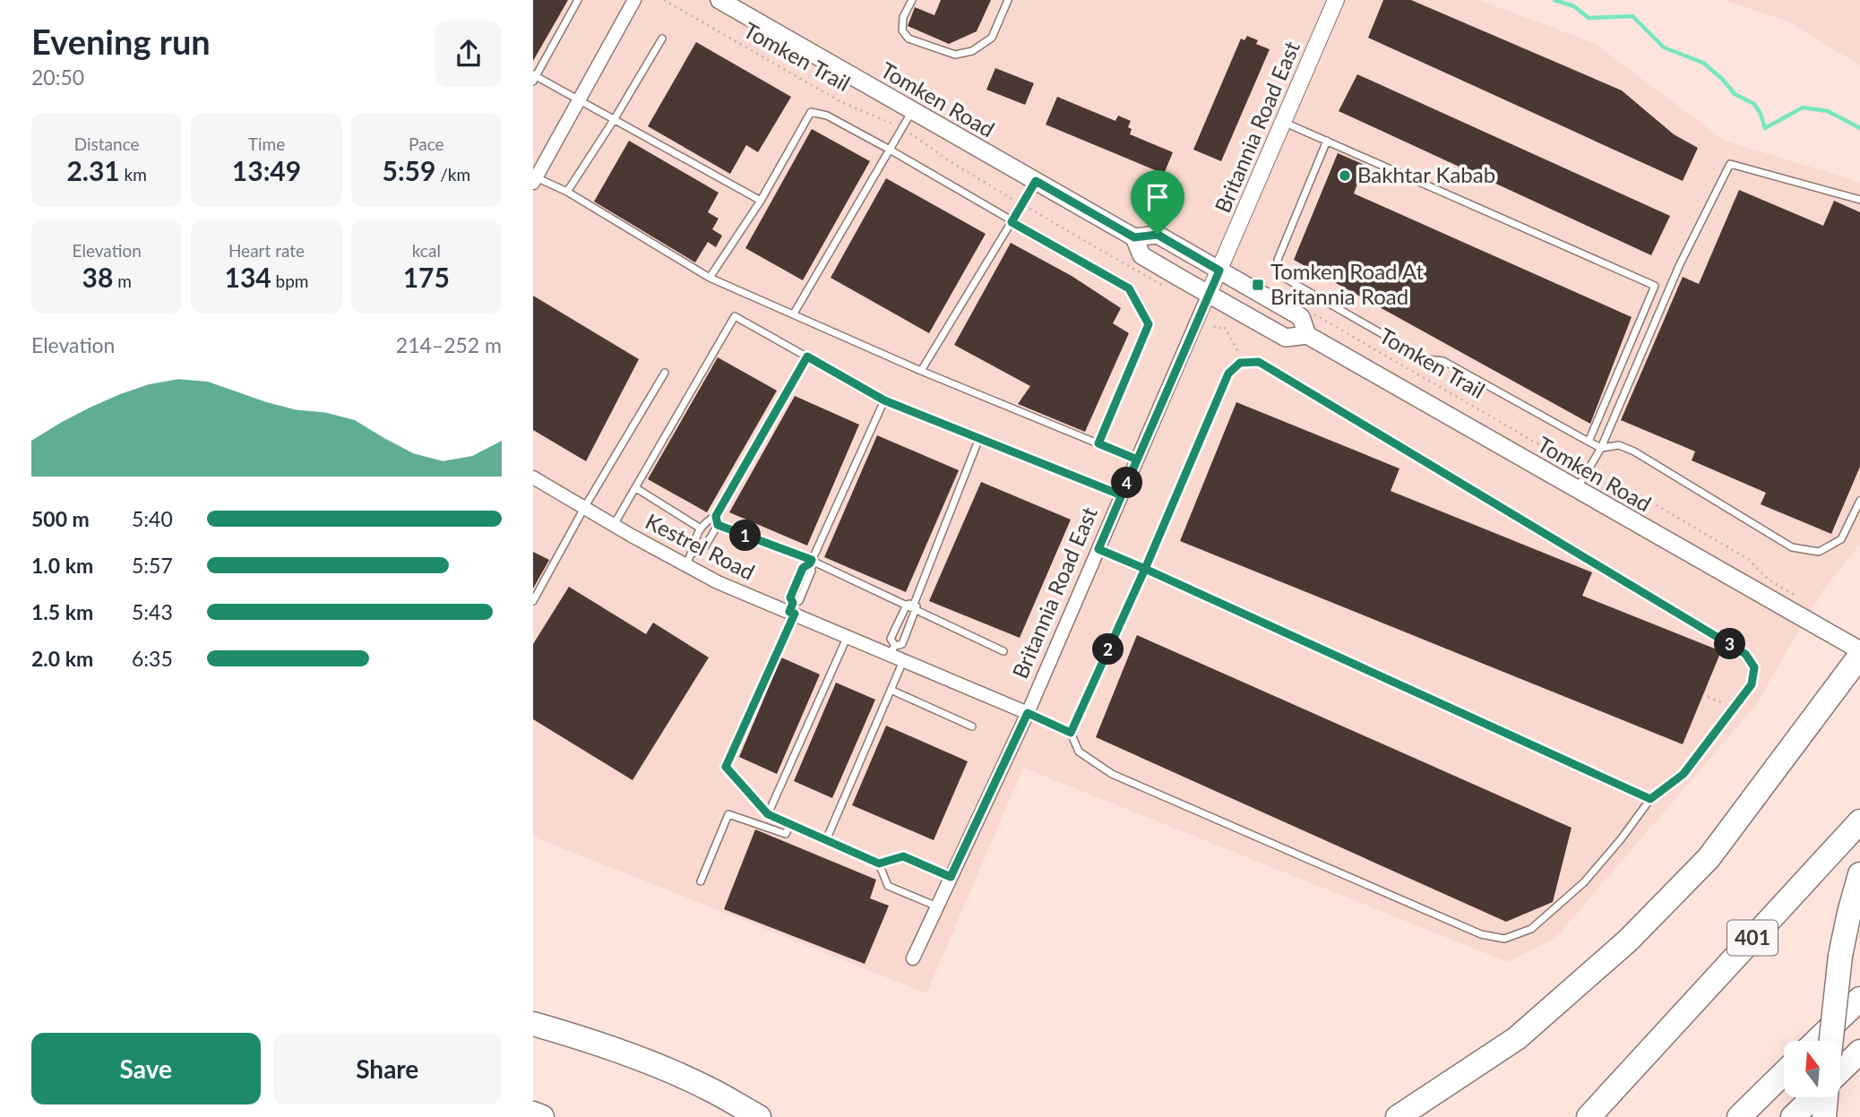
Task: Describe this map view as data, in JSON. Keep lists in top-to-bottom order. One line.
{"streets":{"highway":["401"],"main road":["Tomken Road"],"street":["Britannia Road East","Kestrel Road"],"path":["Tomken Trail"]},"crossings":[["Tomken Road","Britannia Road East"],["Britannia Road East","Kestrel Road"]],"places":{"other":["Bakhtar Kabab"],"transit":["Tomken Road At Britannia Road"]},"north":"top","page":{"heading":["Evening run","20:50"],"stats":[["Distance","2.31 km"],["Time","13:49"],["Pace","5:59 /km"],["Elevation","38 m"],["Heart rate","134 bpm"],["kcal","175"]],"chart":["Elevation","214–252 m"],"pins":["4","1","3","2"],"list":[{"name":"500 m","note":"5:40"},{"name":"1.0 km","note":"5:57"},{"name":"1.5 km","note":"5:43"},{"name":"2.0 km","note":"6:35"}],"buttons":["Save","Share"]}}
